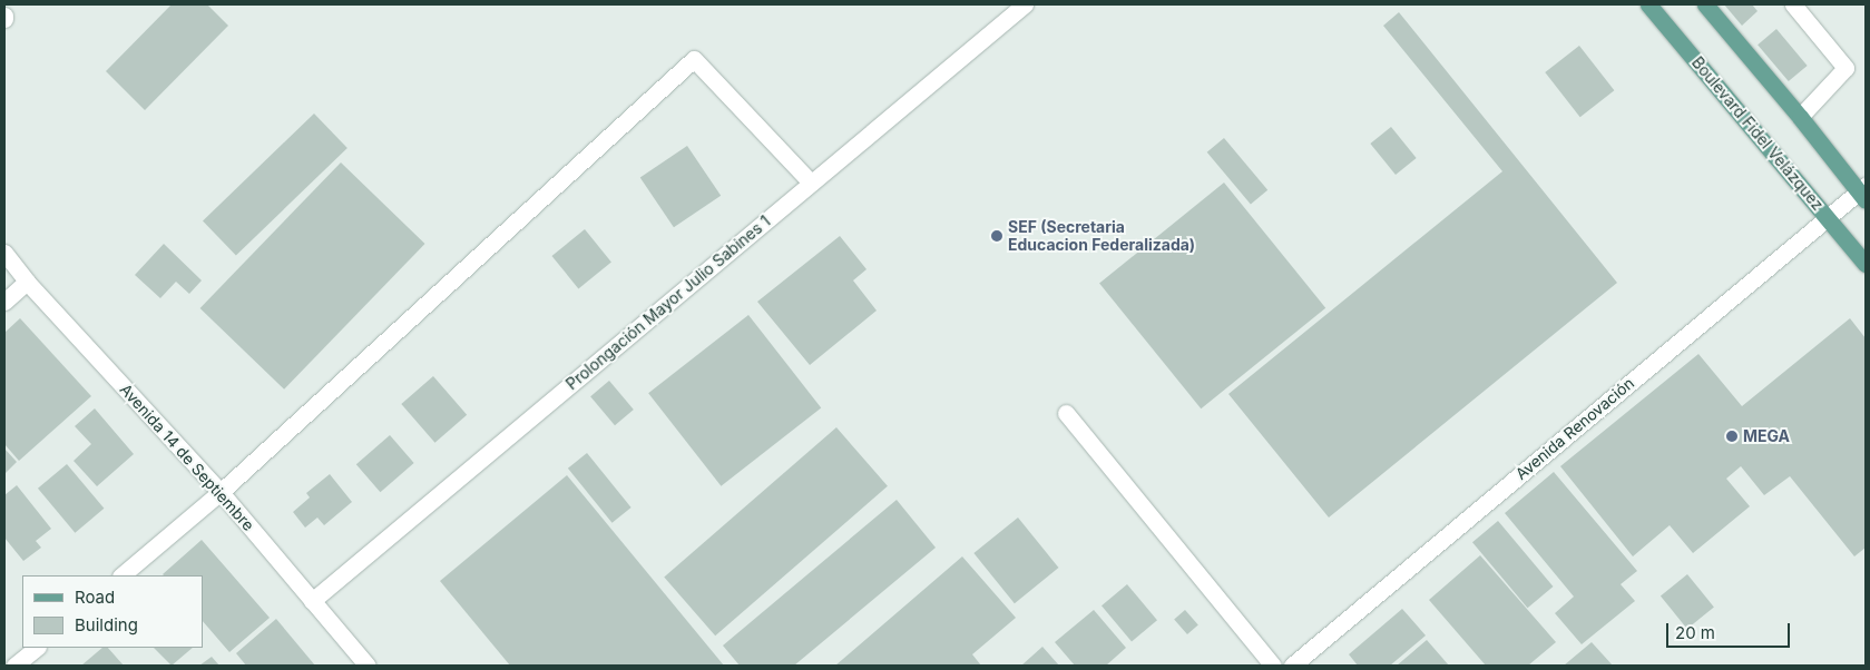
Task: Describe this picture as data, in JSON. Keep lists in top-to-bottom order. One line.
{"streets":{"main road":["Boulevard Fidel Velázquez"],"street":["Prolongación Mayor Julio Sabines 1","Avenida Renovación","Avenida 14 de Septiembre"]},"crossings":[["Boulevard Fidel Velázquez","Avenida Renovación"],["Prolongación Mayor Julio Sabines 1","Avenida 14 de Septiembre"]],"places":["SEF (Secretaria Educacion Federalizada)","MEGA"],"legend":["Road","Building"],"scale_bar":"20 m"}
